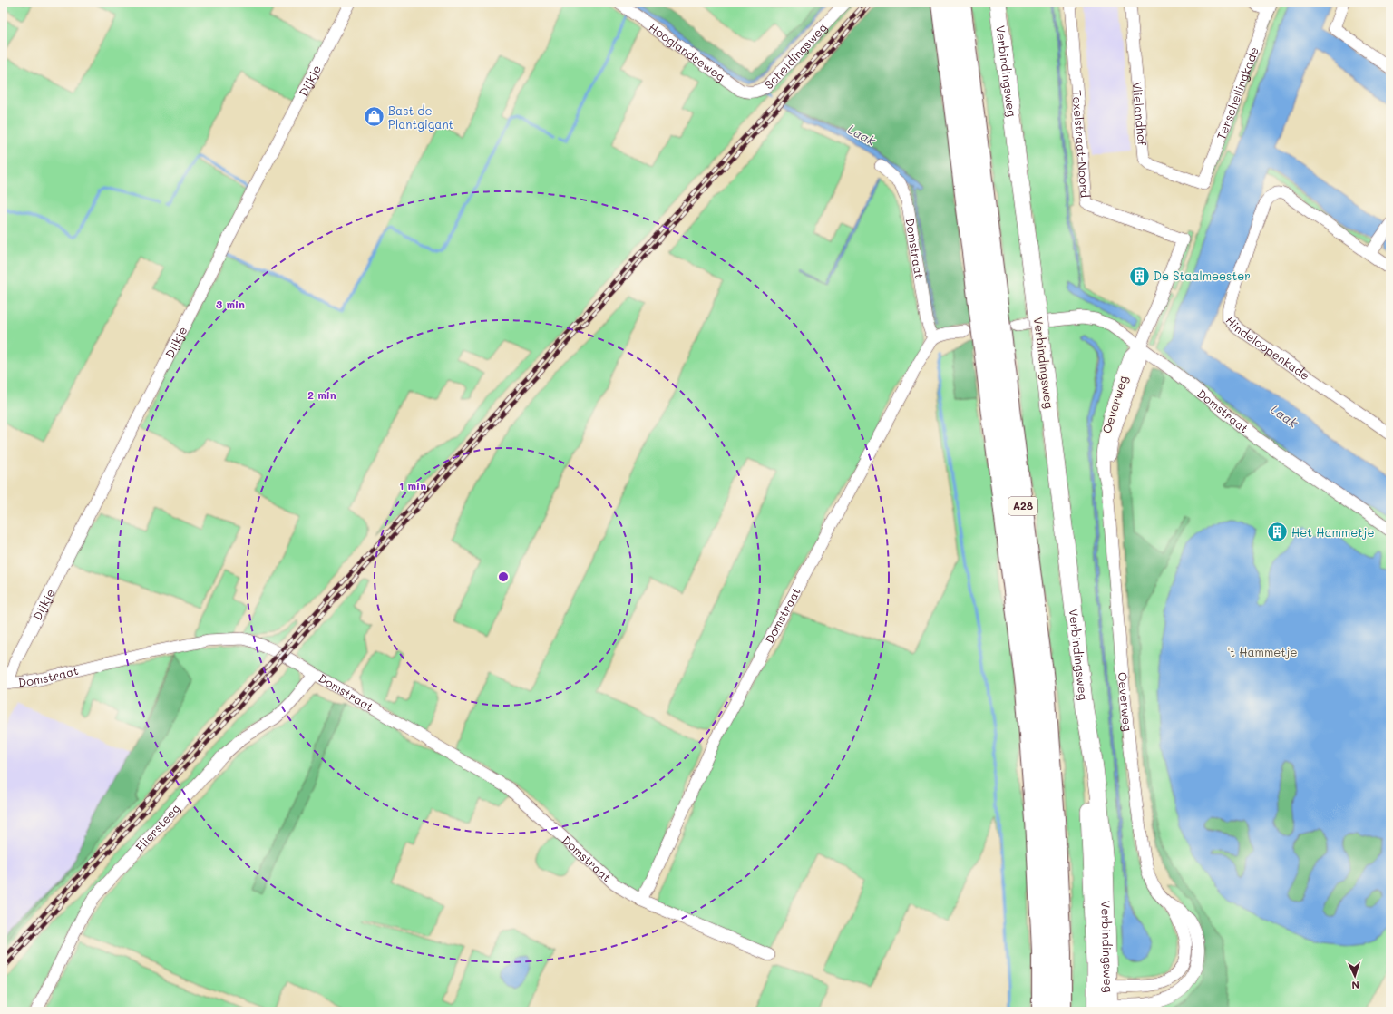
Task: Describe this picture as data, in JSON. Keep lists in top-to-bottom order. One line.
{"streets":{"highway":["A28"],"main road":["Verbindingsweg"],"street":["Hooglandseweg","Scheidingsweg","Dijkje","Terschellingkade","Vlielandhof","Texelstraat-Noord","Domstraat","Hindeloopenkade","Oeverweg","Fliersteeg"]},"crossings":[["Hooglandseweg","Scheidingsweg"],["Verbindingsweg","Oeverweg"],["Dijkje","Domstraat"],["Terschellingkade","Vlielandhof"],["Texelstraat-Noord","Oeverweg"],["Domstraat","Oeverweg"],["Domstraat","Fliersteeg"]],"water":["Laak"],"parks":["'t Hammetje"],"places":{"shop":["Bast de Plantgigant"],"building":["De Staalmeester","Het Hammetje"]},"north":"bottom","rings":["3 min","2 min","1 min"]}
